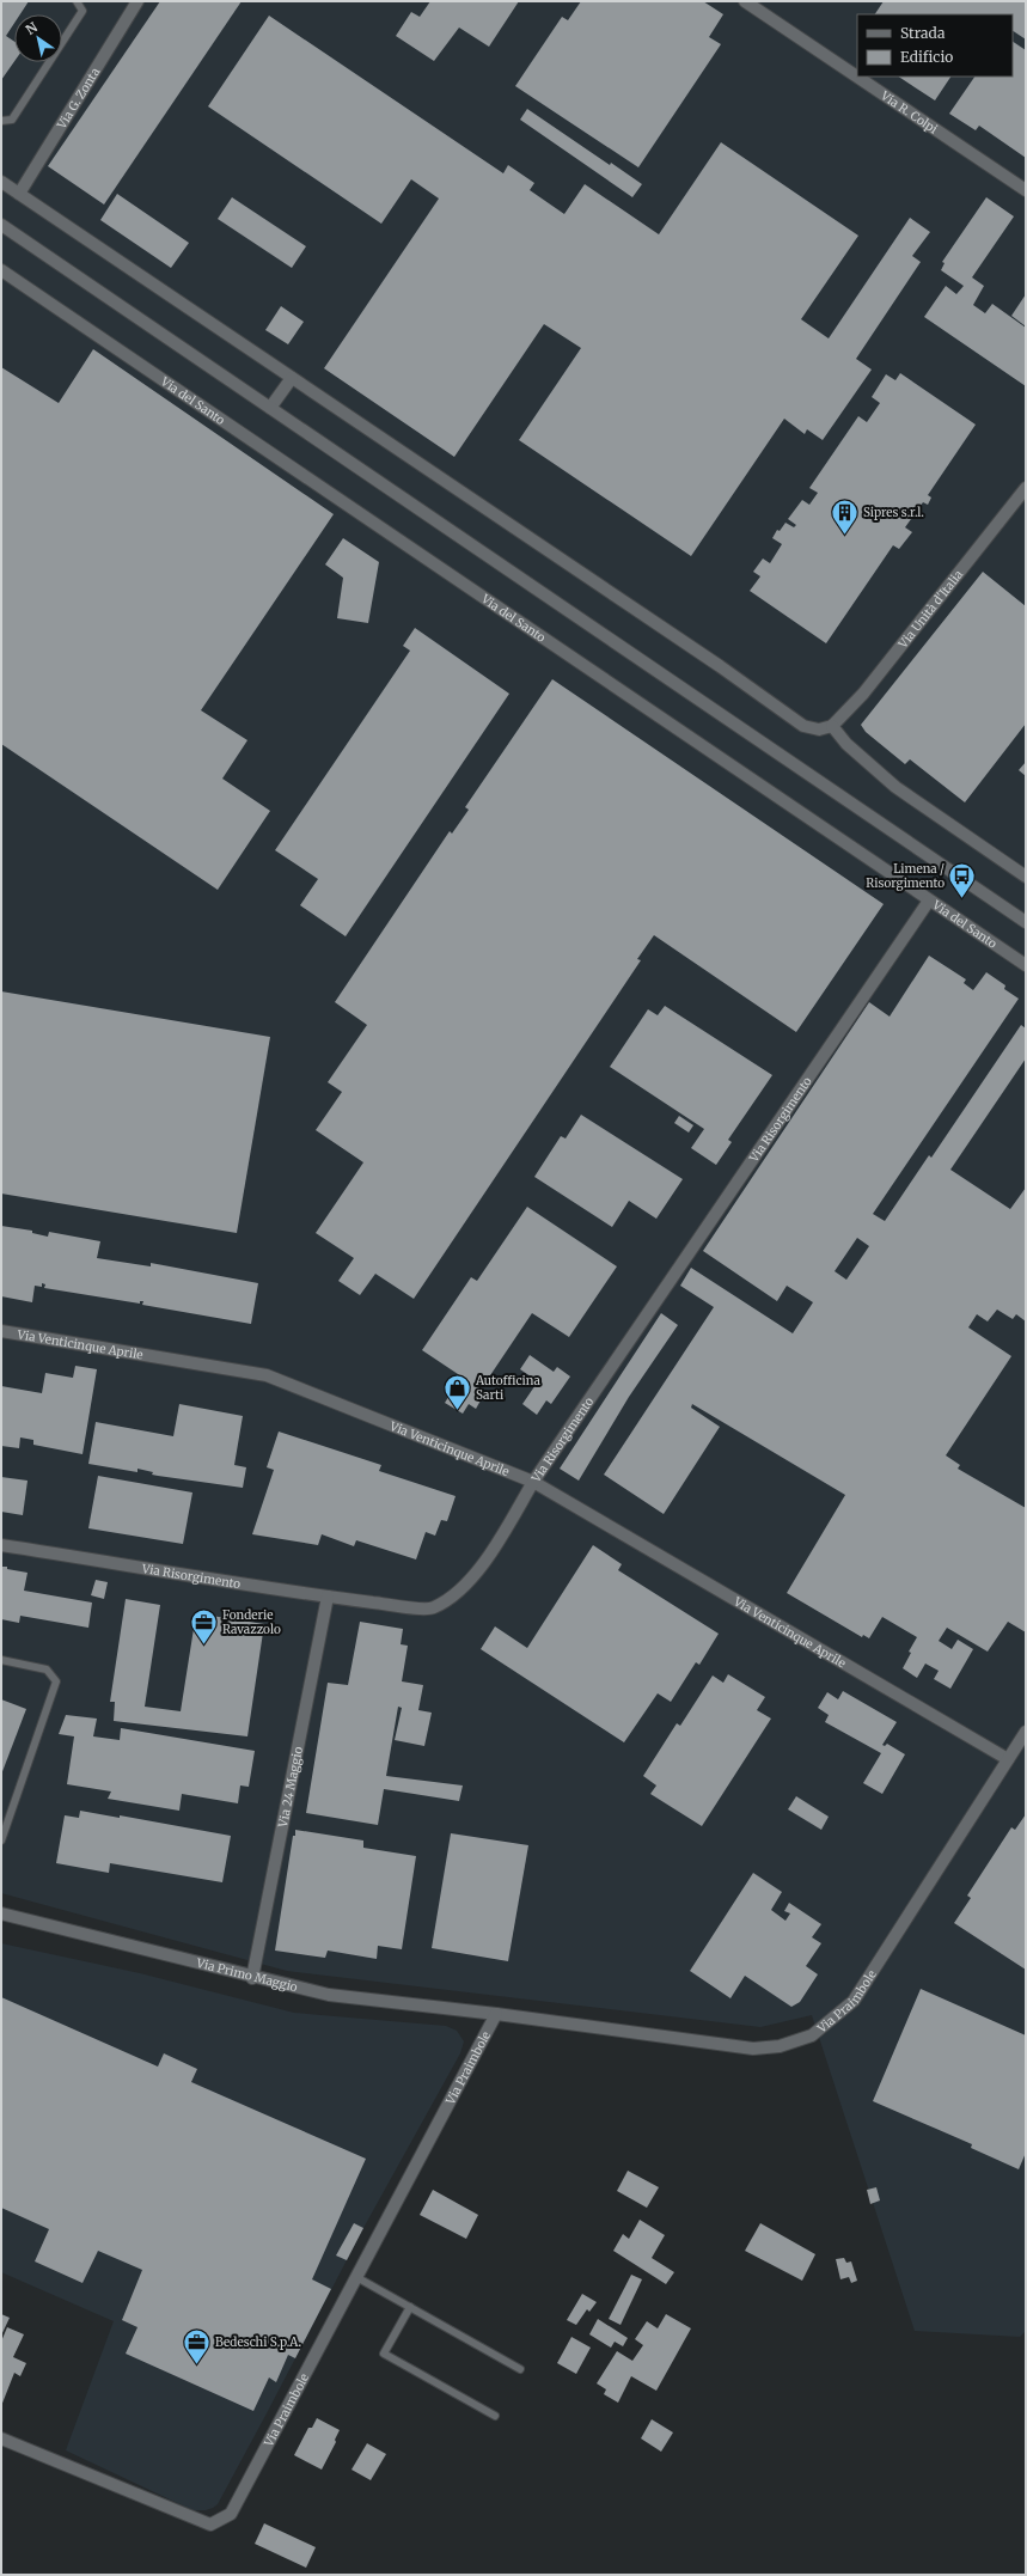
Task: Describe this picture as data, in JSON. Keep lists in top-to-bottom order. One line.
{"streets":{"street":["Via G. Zonta","Via R. Colpi","Via del Santo","Via Unità d'Italia","Via Risorgimento","Via Venticinque Aprile","Via 24 Maggio","Via Primo Maggio","Via Praimbole"]},"crossings":[["Via del Santo","Via Risorgimento"],["Via Risorgimento","Via Venticinque Aprile"],["Via Risorgimento","Via 24 Maggio"],["Via Venticinque Aprile","Via Praimbole"],["Via 24 Maggio","Via Primo Maggio"],["Via Primo Maggio","Via Praimbole"]],"places":{"building":["Sipres s.r.l."],"bus stop":["Limena / Risorgimento"],"shop":["Autofficina Sarti"],"office":["Fonderie Ravazzolo","Bedeschi S.p.A."]},"legend":["Strada","Edificio"],"north":"top left"}
